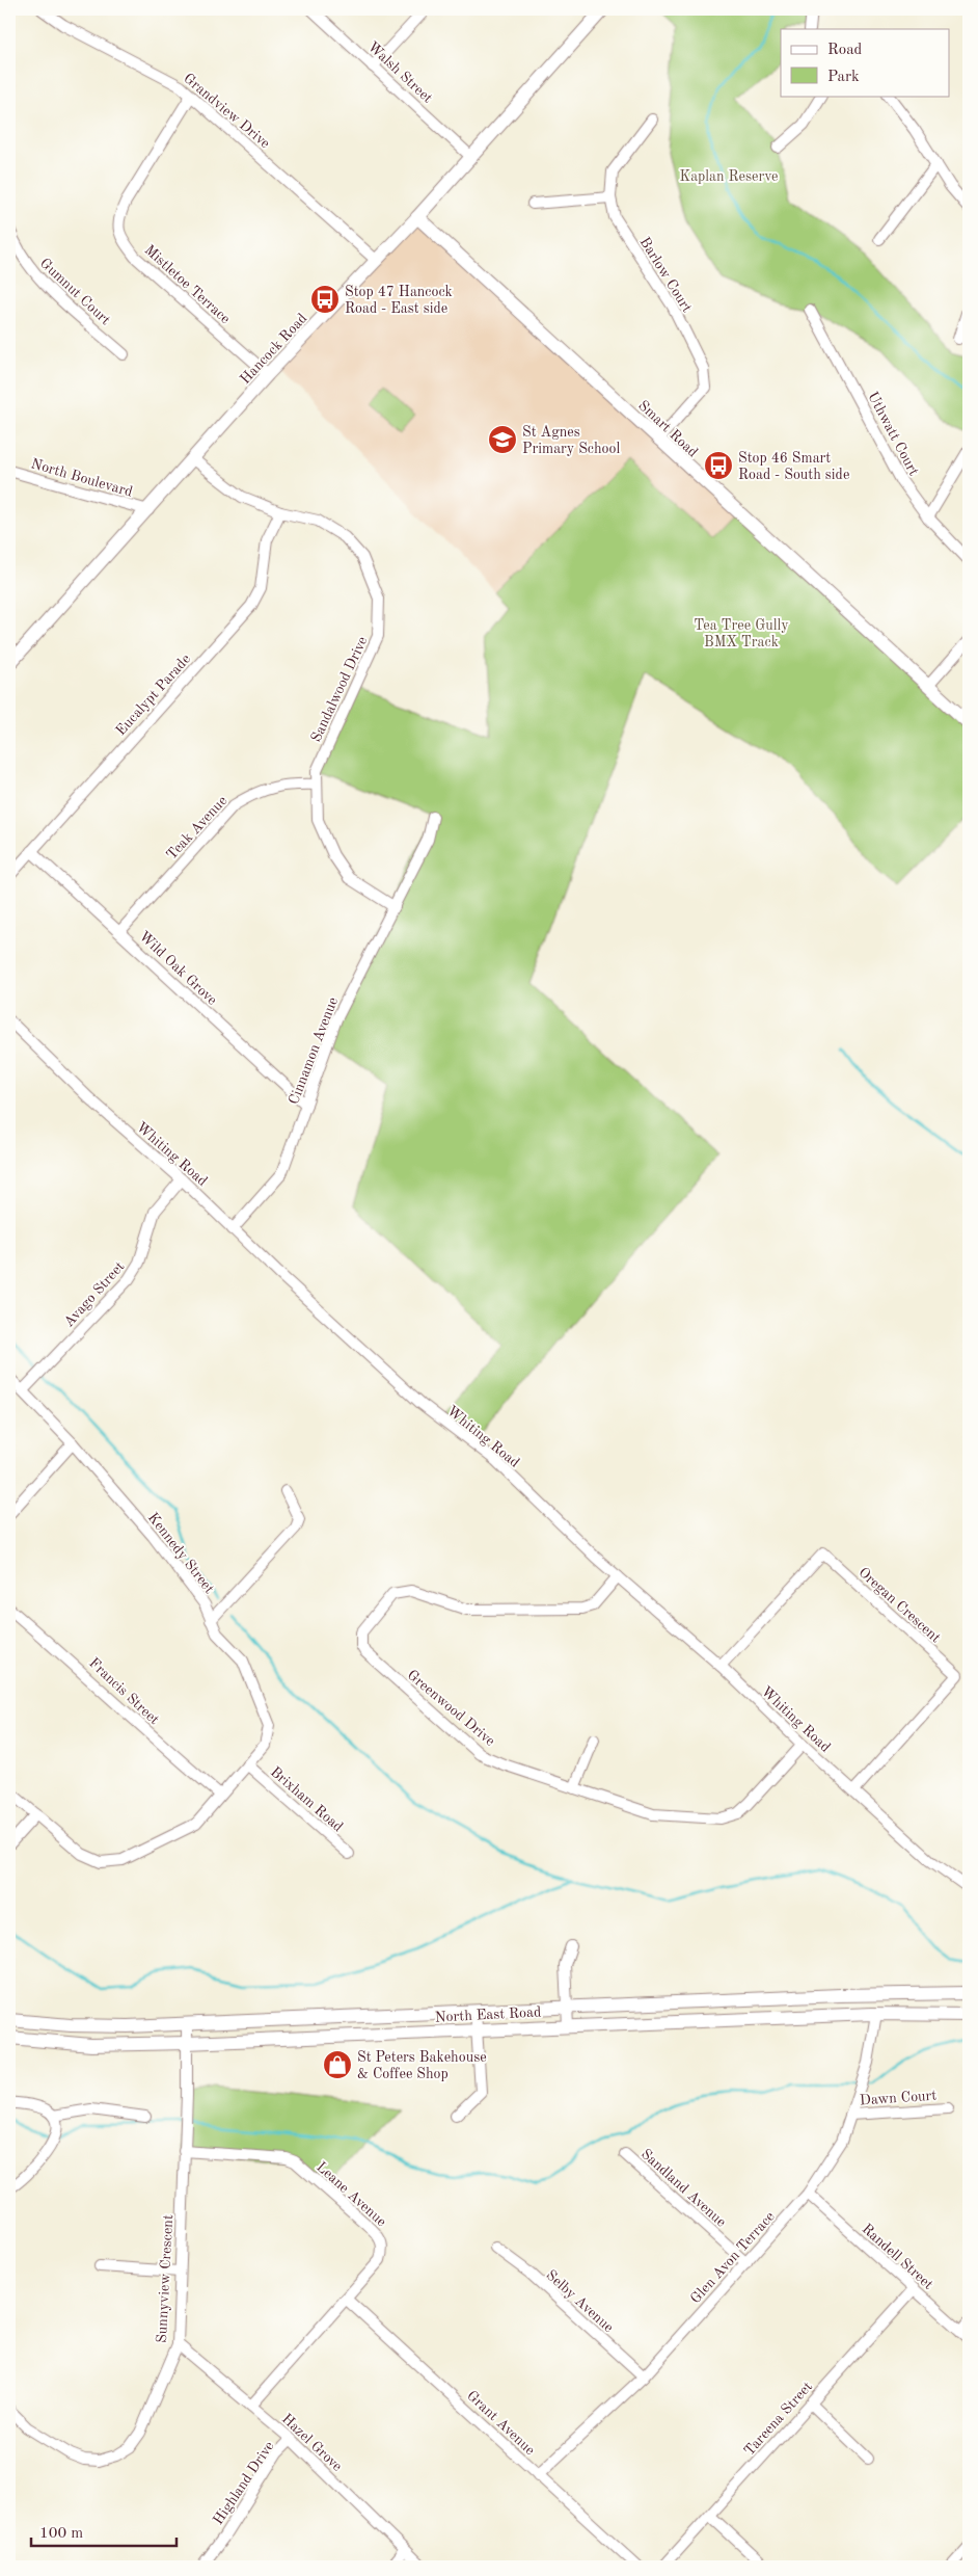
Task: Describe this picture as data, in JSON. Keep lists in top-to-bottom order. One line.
{"streets":{"main road":["Hancock Road","Smart Road","North East Road"],"street":["Walsh Street","Grandview Drive","Barlow Court","Mistletoe Terrace","Gumnut Court","Uthwatt Court","North Boulevard","Sandalwood Drive","Eucalypt Parade","Teak Avenue","Wild Oak Grove","Cinnamon Avenue","Whiting Road","Avago Street","Kennedy Street","Oregan Crescent","Francis Street","Greenwood Drive","Brixham Road","Dawn Court","Sandland Avenue","Leane Avenue","Randell Street","Glen Avon Terrace","Sunnyview Crescent","Selby Avenue","Tareena Street","Grant Avenue","Hazel Grove","Highland Drive"]},"crossings":[["Walsh Street","Hancock Road"],["Grandview Drive","Mistletoe Terrace"],["Grandview Drive","Hancock Road"],["Barlow Court","Smart Road"],["Mistletoe Terrace","Hancock Road"],["Hancock Road","Smart Road"],["Hancock Road","North Boulevard"],["Hancock Road","Sandalwood Drive"],["Sandalwood Drive","Eucalypt Parade"],["Sandalwood Drive","Teak Avenue"],["Sandalwood Drive","Cinnamon Avenue"],["Eucalypt Parade","Wild Oak Grove"],["Teak Avenue","Wild Oak Grove"],["Wild Oak Grove","Cinnamon Avenue"],["Cinnamon Avenue","Whiting Road"],["Whiting Road","Avago Street"],["Whiting Road","Oregan Crescent"],["Whiting Road","Greenwood Drive"],["Avago Street","Kennedy Street"],["Kennedy Street","Francis Street"],["Kennedy Street","Brixham Road"],["North East Road","Glen Avon Terrace"],["North East Road","Sunnyview Crescent"],["Dawn Court","Glen Avon Terrace"],["Sandland Avenue","Glen Avon Terrace"],["Leane Avenue","Sunnyview Crescent"],["Leane Avenue","Grant Avenue"],["Leane Avenue","Hazel Grove"],["Randell Street","Glen Avon Terrace"],["Randell Street","Tareena Street"],["Glen Avon Terrace","Selby Avenue"],["Glen Avon Terrace","Grant Avenue"],["Sunnyview Crescent","Hazel Grove"],["Hazel Grove","Highland Drive"]],"parks":["Kaplan Reserve","Tea Tree Gully BMX Track"],"places":{"bus stop":["Stop 47 Hancock Road - East side","Stop 46 Smart Road - South side"],"school or university":["St Agnes Primary School"],"shop":["St Peters Bakehouse & Coffee Shop"]},"legend":["Road","Park"],"scale_bar":"100 m"}
